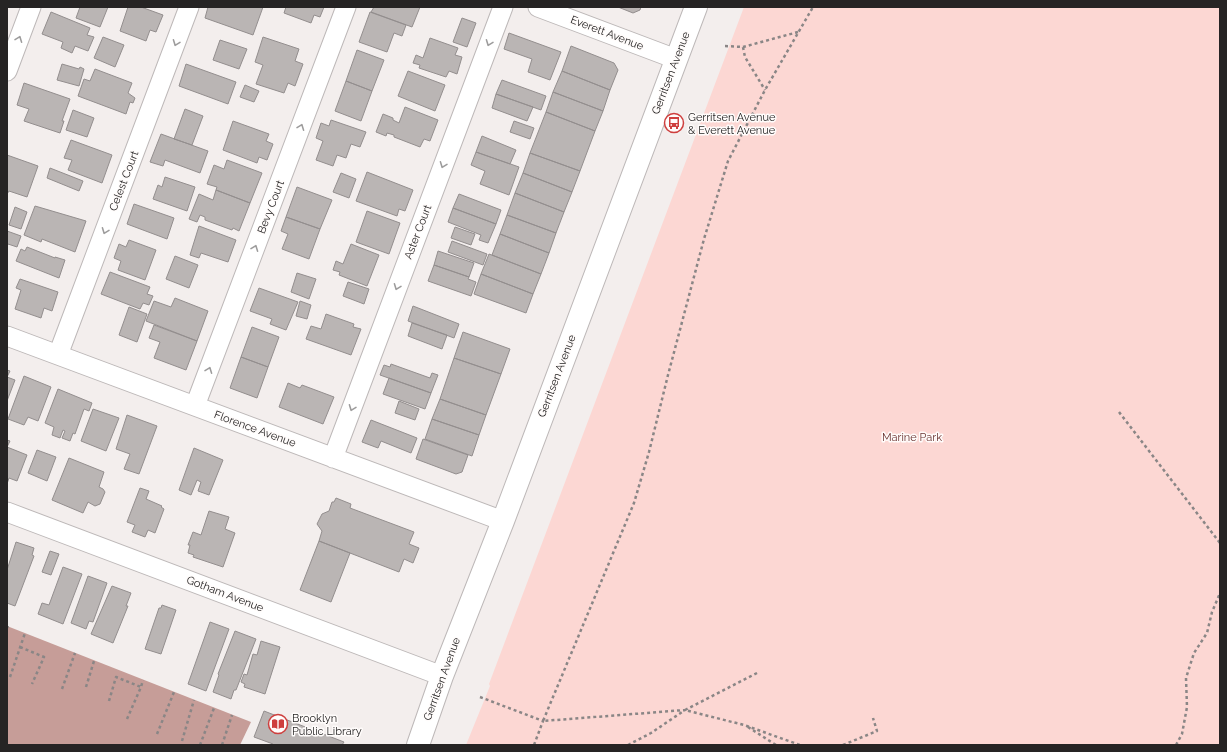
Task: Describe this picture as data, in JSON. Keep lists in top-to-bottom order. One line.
{"streets":{"main road":["Gerritsen Avenue"],"street":["Everett Avenue","Celest Court","Bevy Court","Aster Court","Florence Avenue","Gotham Avenue"]},"crossings":[["Everett Avenue","Gerritsen Avenue"],["Gerritsen Avenue","Florence Avenue"],["Gerritsen Avenue","Gotham Avenue"],["Celest Court","Florence Avenue"],["Bevy Court","Florence Avenue"],["Aster Court","Florence Avenue"]],"one_way":["Celest Court","Bevy Court","Aster Court"],"parks":["Marine Park"],"places":{"bus stop":["Gerritsen Avenue & Everett Avenue"],"library":["Brooklyn Public Library"]}}
